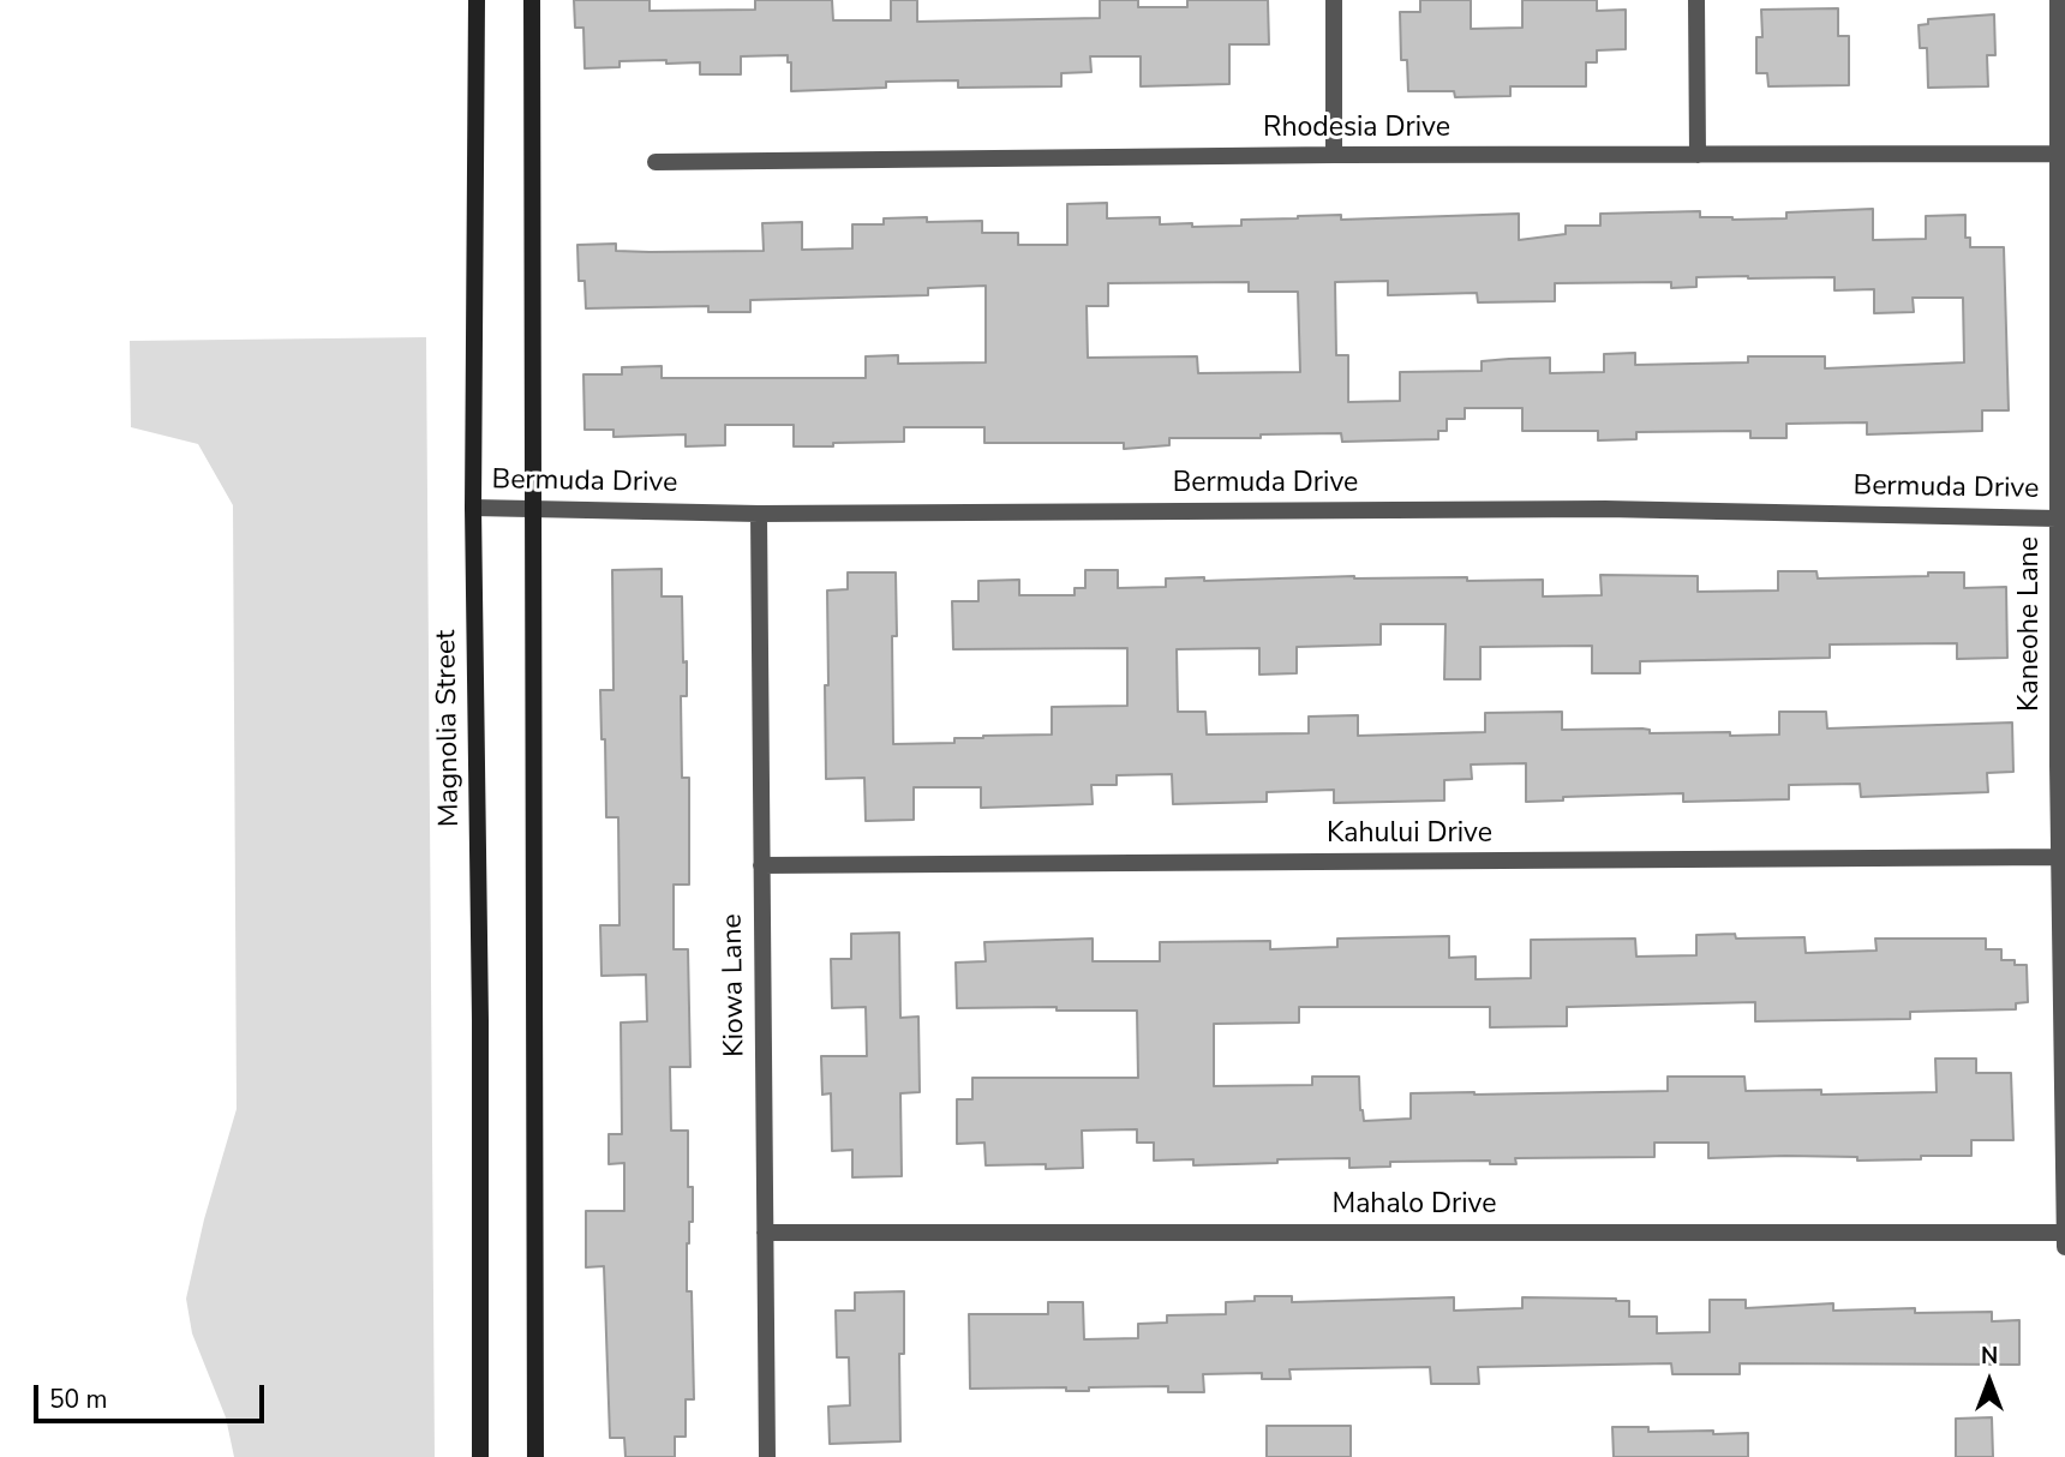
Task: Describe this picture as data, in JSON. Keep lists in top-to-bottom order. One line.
{"streets":{"main road":["Magnolia Street"],"street":["Rhodesia Drive","Bermuda Drive","Kaneohe Lane","Kahului Drive","Kiowa Lane","Mahalo Drive"]},"crossings":[["Rhodesia Drive","Kaneohe Lane"],["Bermuda Drive","Kaneohe Lane"],["Bermuda Drive","Magnolia Street"],["Bermuda Drive","Kiowa Lane"],["Kaneohe Lane","Kahului Drive"],["Kaneohe Lane","Mahalo Drive"],["Kahului Drive","Kiowa Lane"],["Kiowa Lane","Mahalo Drive"]],"scale_bar":"50 m","north":"top"}
